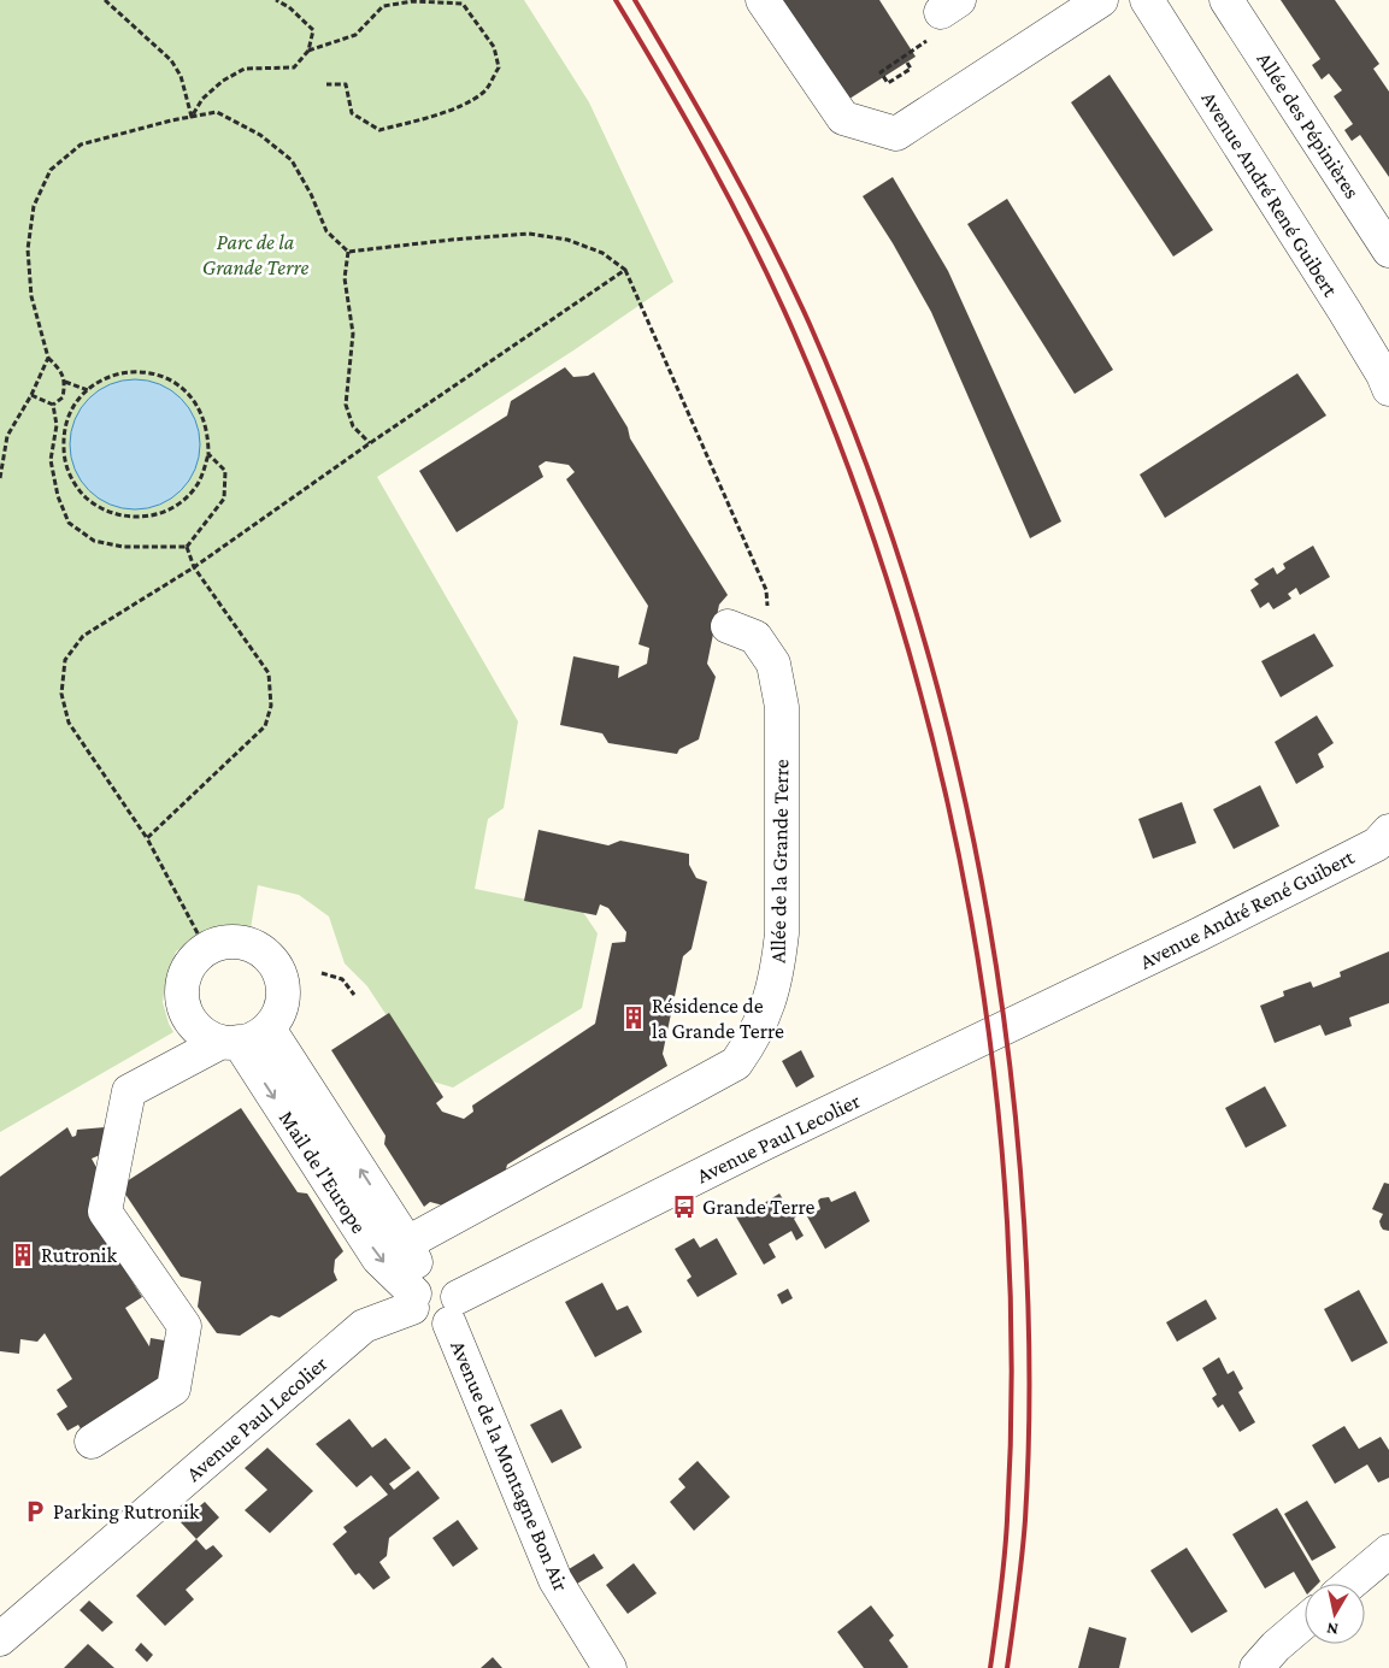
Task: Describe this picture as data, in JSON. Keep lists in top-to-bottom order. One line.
{"streets":{"street":["Allée des Pépinières","Avenue André René Guibert","Allée de la Grande Terre","Avenue Paul Lecolier","Mail de l'Europe","Avenue de la Montagne Bon Air"]},"crossings":[["Avenue André René Guibert","Avenue Paul Lecolier"],["Allée de la Grande Terre","Mail de l'Europe"],["Avenue Paul Lecolier","Mail de l'Europe"],["Avenue Paul Lecolier","Avenue de la Montagne Bon Air"]],"parks":["Parc de la Grande Terre"],"places":{"building":["Résidence de la Grande Terre","Rutronik"],"bus stop":["Grande Terre"],"parking":["Parking Rutronik"]},"north":"bottom"}
